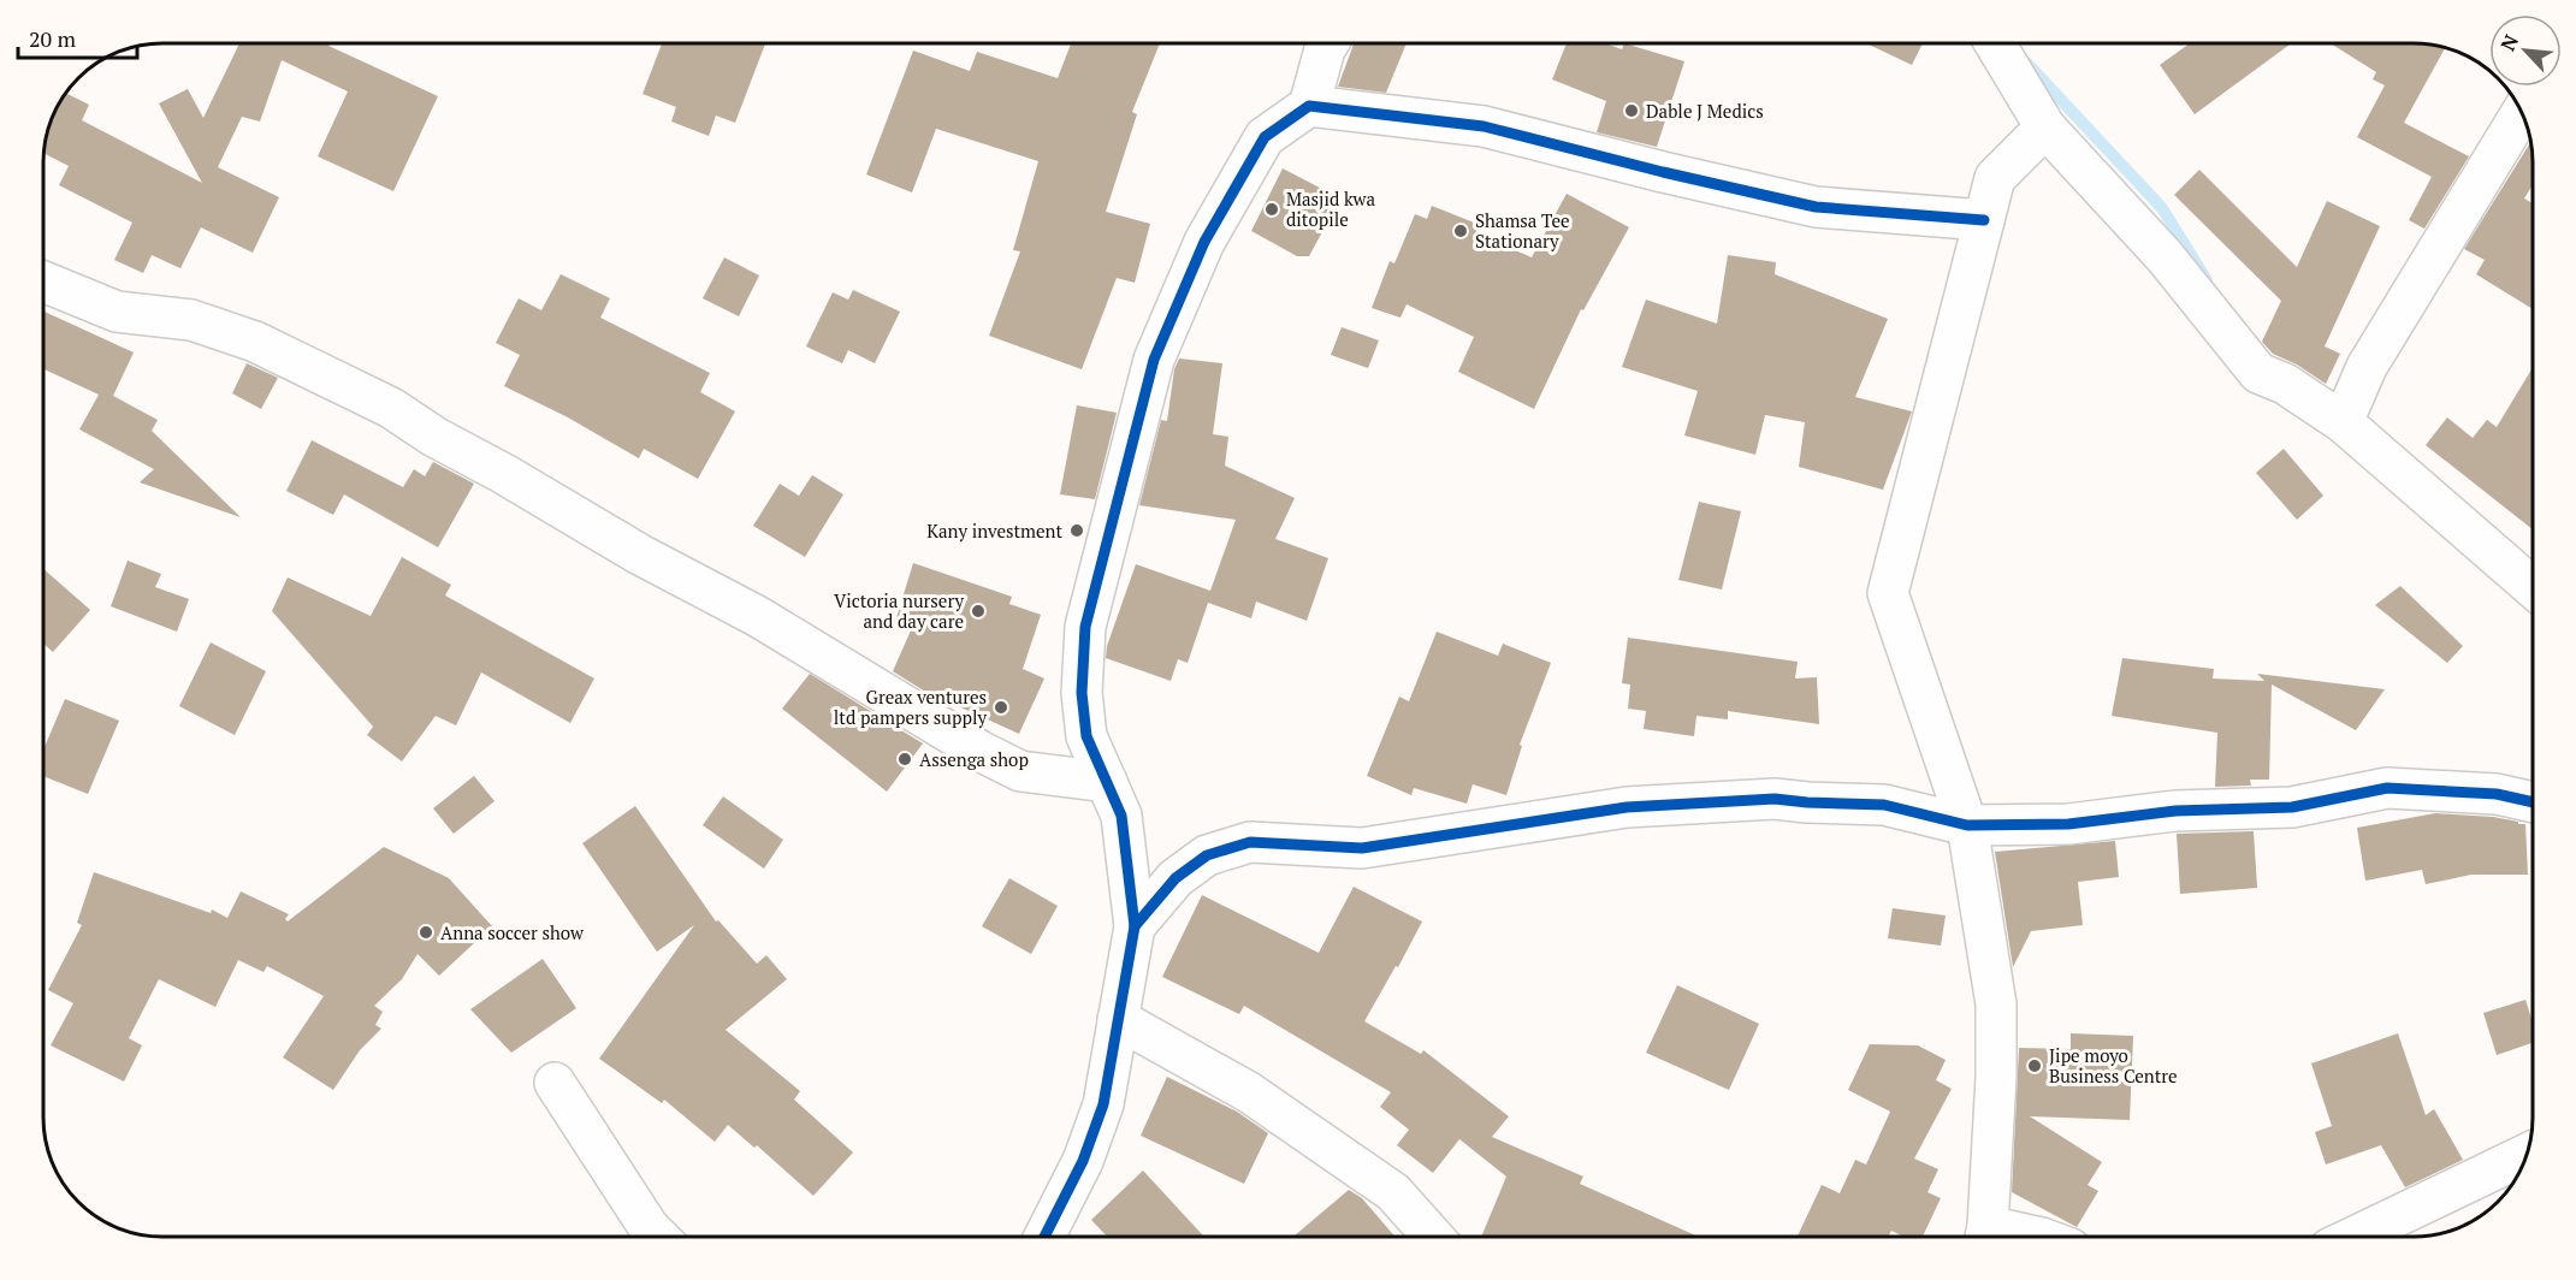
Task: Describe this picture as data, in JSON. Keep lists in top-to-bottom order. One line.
{"places":["Dable J Medics","Masjid kwa ditopile","Shamsa Tee Stationary","Kany investment","Victoria nursery and day care","Greax ventures ltd pampers supply","Assenga shop","Anna soccer show","Jipe moyo Business Centre"],"scale_bar":"20 m","north":"top left"}
